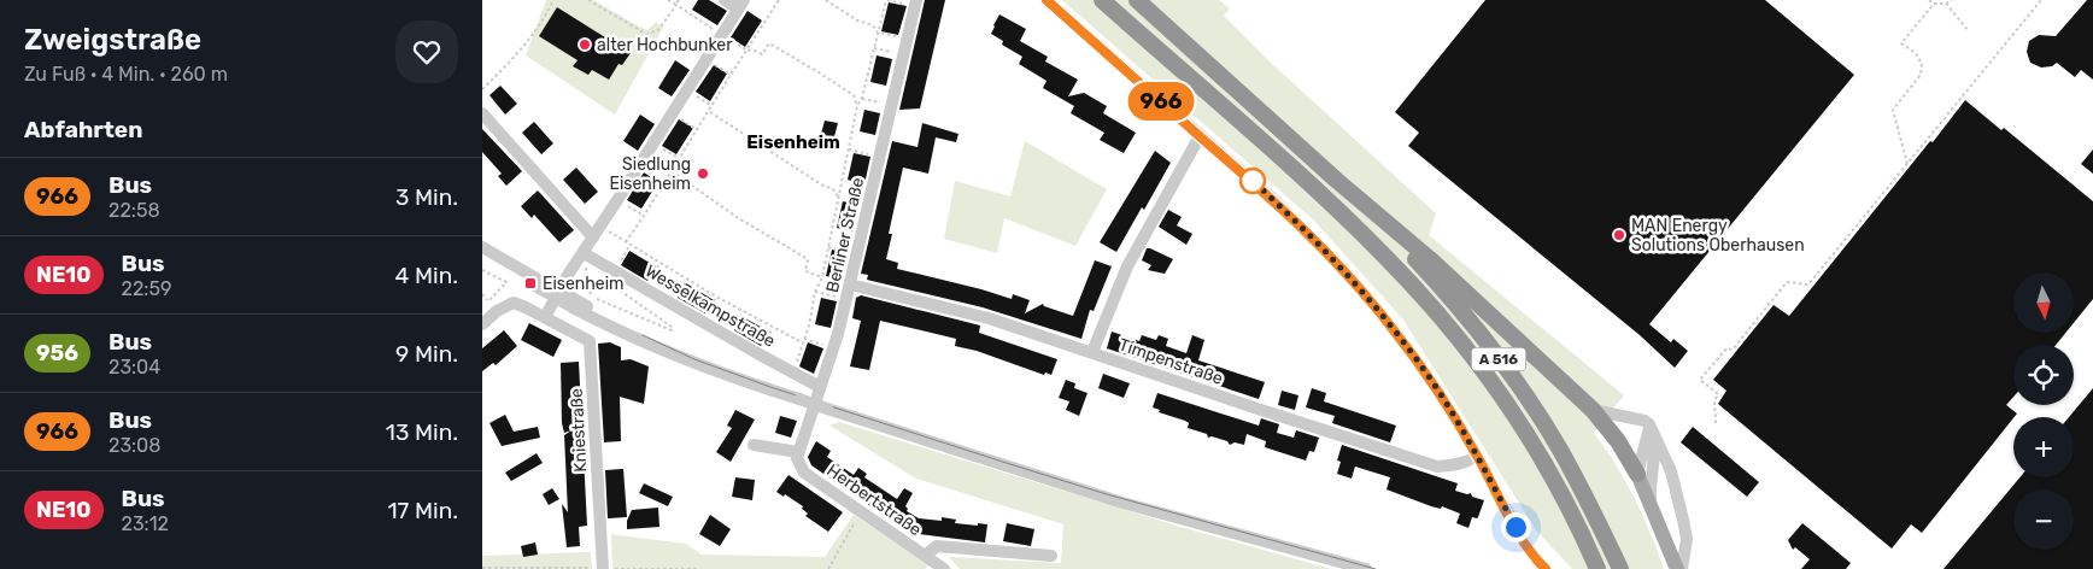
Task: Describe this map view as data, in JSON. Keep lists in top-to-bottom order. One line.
{"streets":{"highway":["A 516"],"street":["Berliner Straße","Wesselkampstraße","Timpenstraße","Kniestraße","Herbertstraße"]},"crossings":[["Berliner Straße","Wesselkampstraße"],["Berliner Straße","Timpenstraße"],["Berliner Straße","Herbertstraße"]],"districts":["Eisenheim"],"places":{"other":["alter Hochbunker","Siedlung Eisenheim","MAN Energy Solutions Oberhausen"],"transit":["Eisenheim"]},"lines":["bus line 966"],"north":"bottom","page":{"heading":[["Zweigstraße","Zu Fuß · 4 Min. · 260 m"],"Abfahrten"],"on_map":"966","list":[{"mark":"966","name":"Bus","note":"22:58","value":"3 Min."},{"mark":"NE10","name":"Bus","note":"22:59","value":"4 Min."},{"mark":"956","name":"Bus","note":"23:04","value":"9 Min."},{"mark":"966","name":"Bus","note":"23:08","value":"13 Min."},{"mark":"NE10","name":"Bus","note":"23:12","value":"17 Min."}],"map_buttons":["+","−"]}}
